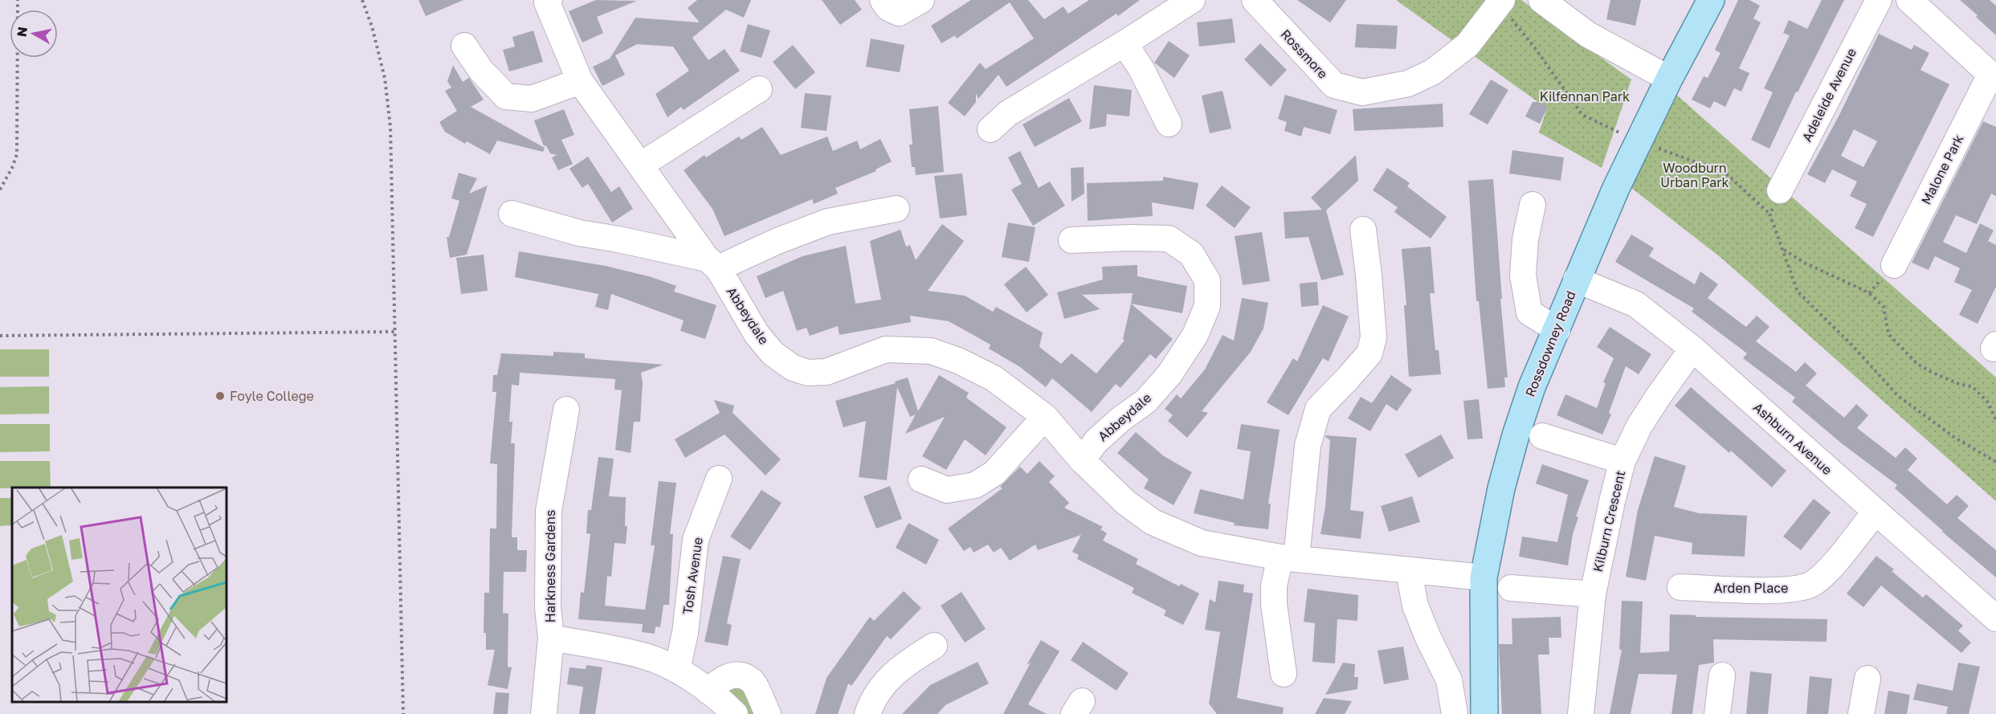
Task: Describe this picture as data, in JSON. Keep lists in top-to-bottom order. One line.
{"streets":{"main road":["Rossdowney Road"],"street":["Rossmore","Adeleide Avenue","Malone Park","Abbeydale","Ashburn Avenue","Kilburn Crescent","Harkness Gardens","Tosh Avenue","Arden Place"]},"crossings":[["Abbeydale","Rossdowney Road"],["Rossdowney Road","Ashburn Avenue"],["Ashburn Avenue","Kilburn Crescent"],["Ashburn Avenue","Arden Place"],["Harkness Gardens","Tosh Avenue"]],"parks":["Kilfennan Park","Woodburn Urban Park"],"places":["Foyle College"],"north":"left"}
